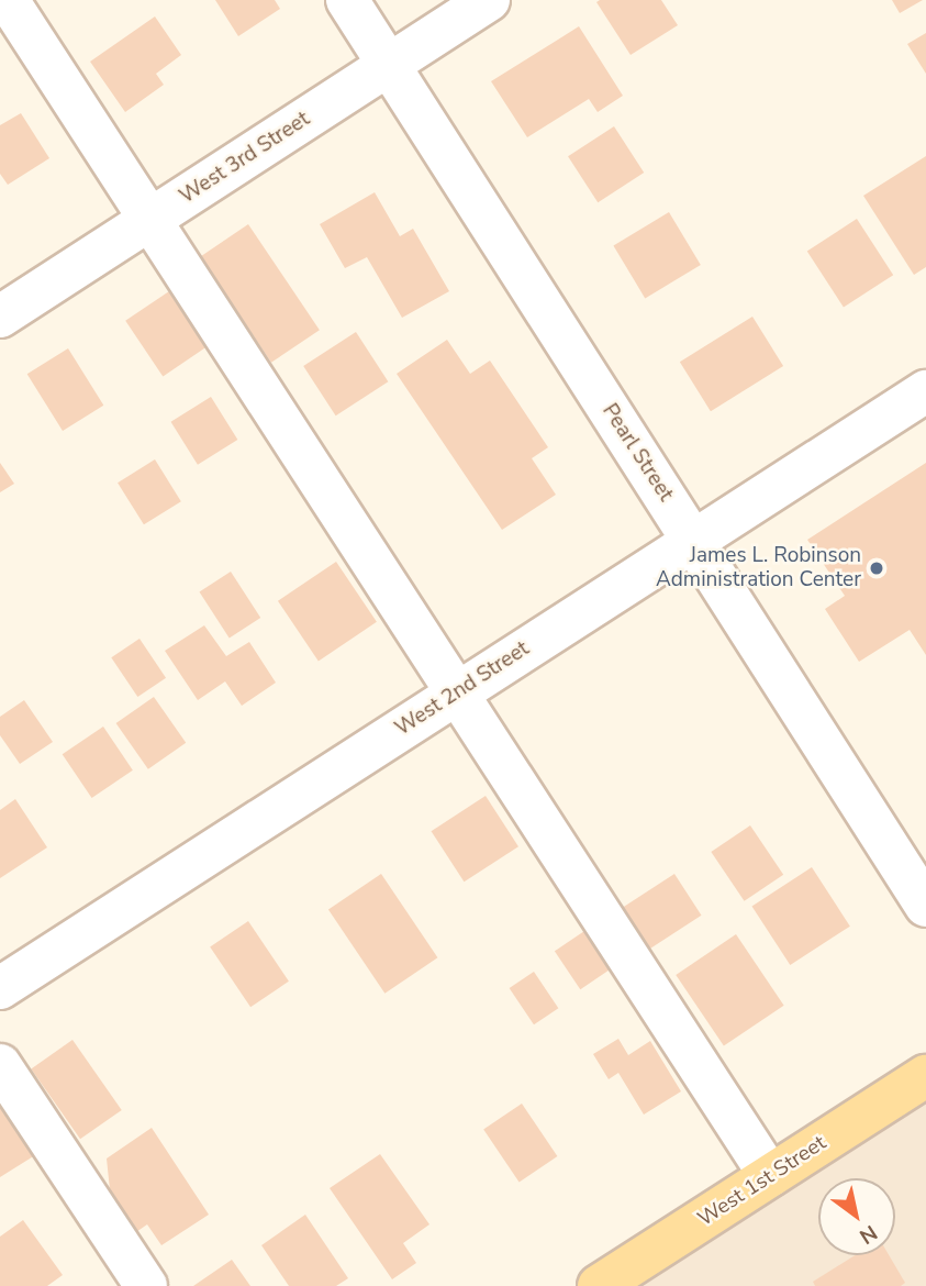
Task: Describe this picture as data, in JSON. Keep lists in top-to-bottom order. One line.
{"streets":{"main road":["West 1st Street"],"street":["West 3rd Street","Pearl Street","West 2nd Street"]},"crossings":[["West 3rd Street","Pearl Street"],["Pearl Street","West 2nd Street"]],"places":["James L. Robinson Administration Center"],"north":"bottom right"}
